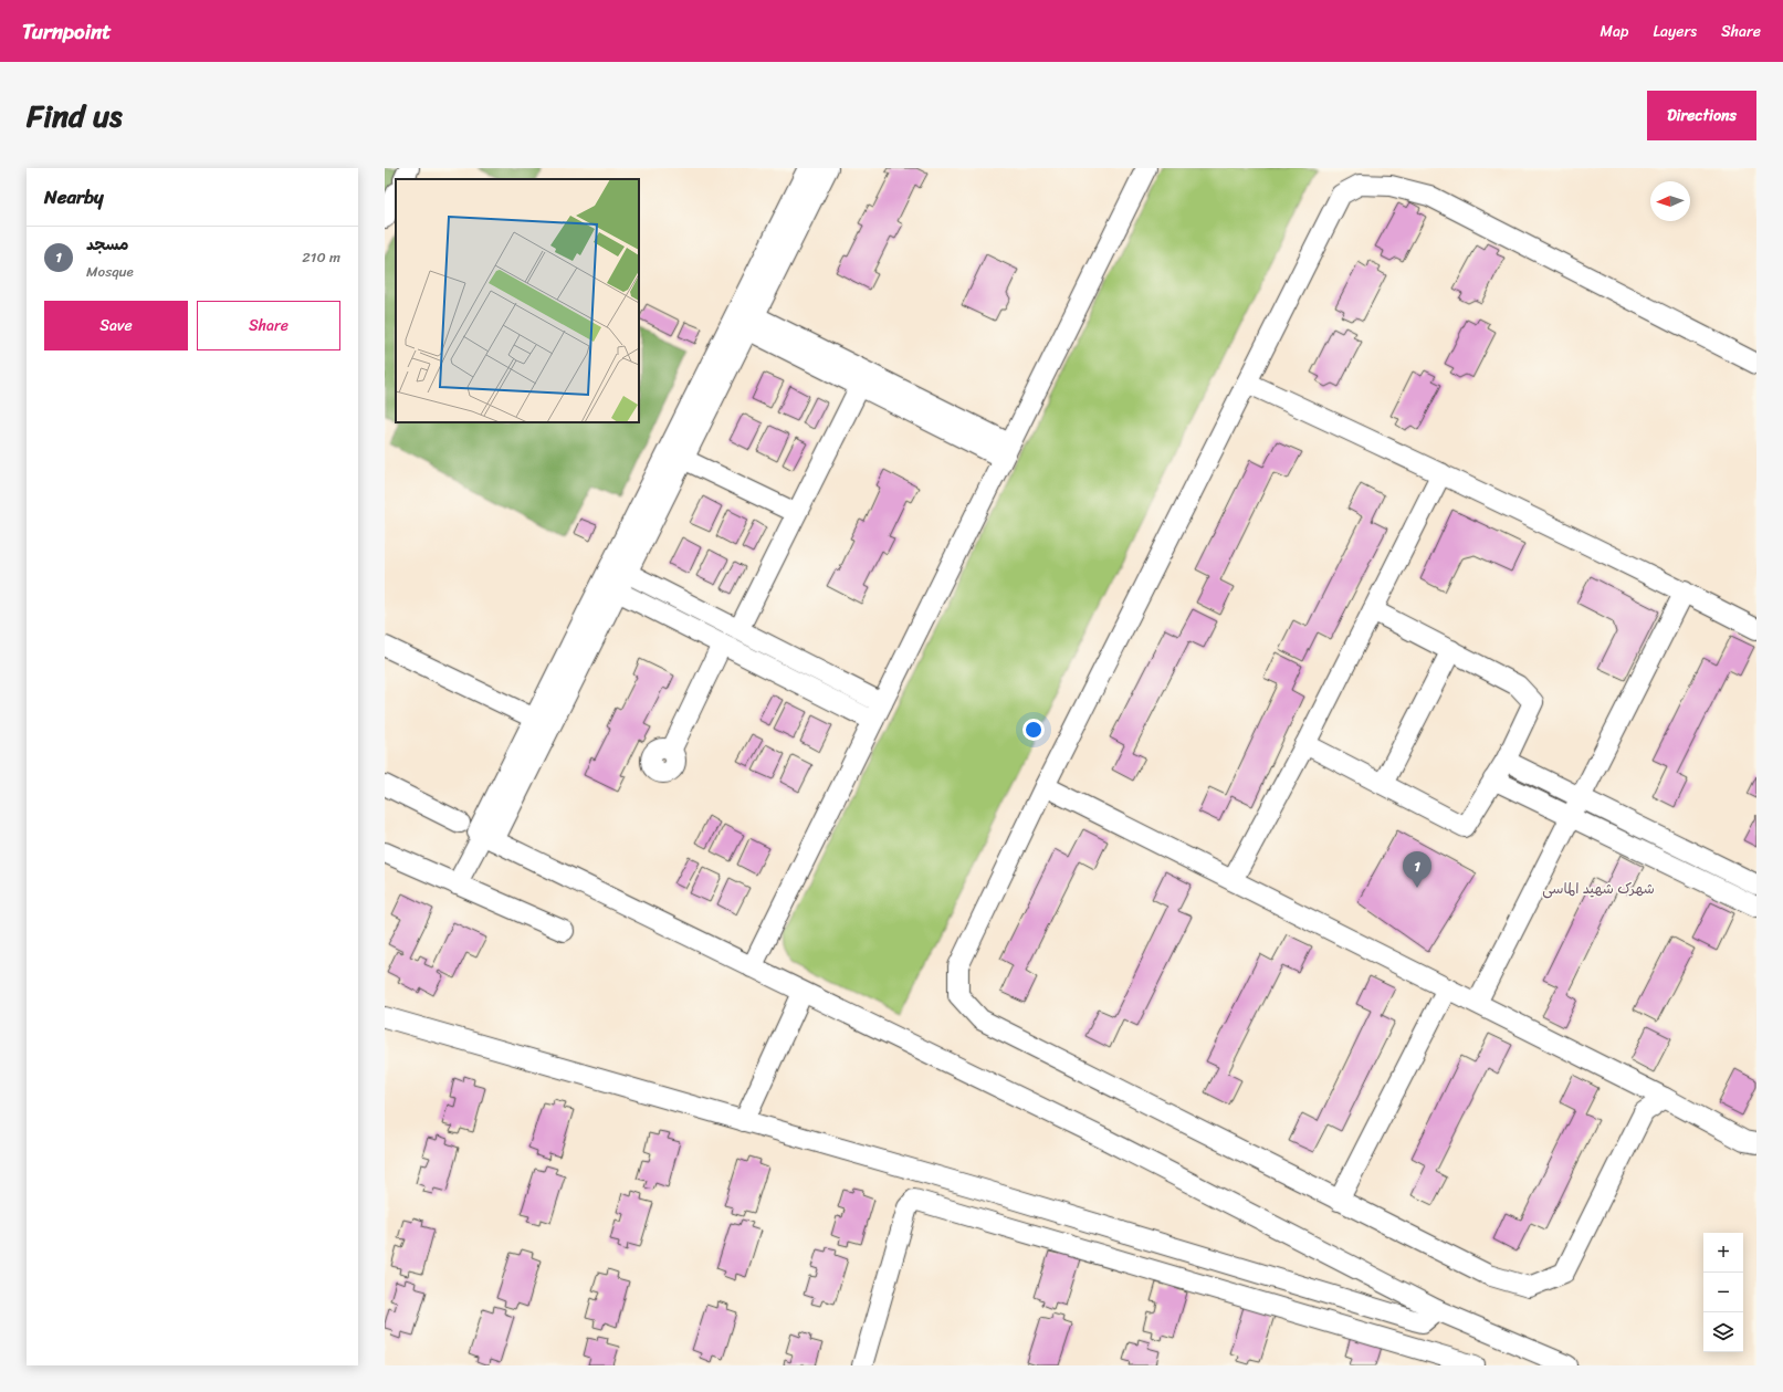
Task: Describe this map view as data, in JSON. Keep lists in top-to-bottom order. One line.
{"districts":["شهرک شهید الماسی"],"north":"left","page":{"header":"Turnpoint","nav":["Map","Layers","Share"],"title":"Find us","buttons":["Directions",["Save","Share"]],"heading":"Nearby","list":[{"mark":"1","name":"مسجد","note":"Mosque","value":"210 m"}],"pins":"1","map_buttons":["+","−"]}}
